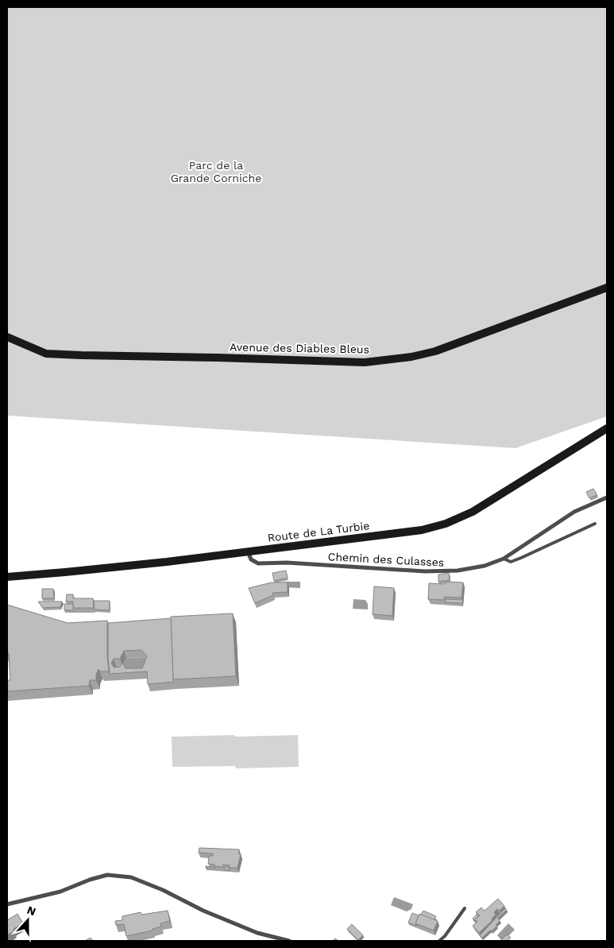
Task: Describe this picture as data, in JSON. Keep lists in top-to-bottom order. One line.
{"streets":{"main road":["Avenue des Diables Bleus","Route de La Turbie"],"street":["Chemin des Culasses"]},"crossings":[["Route de La Turbie","Chemin des Culasses"]],"parks":["Parc de la Grande Corniche"],"north":"top"}
